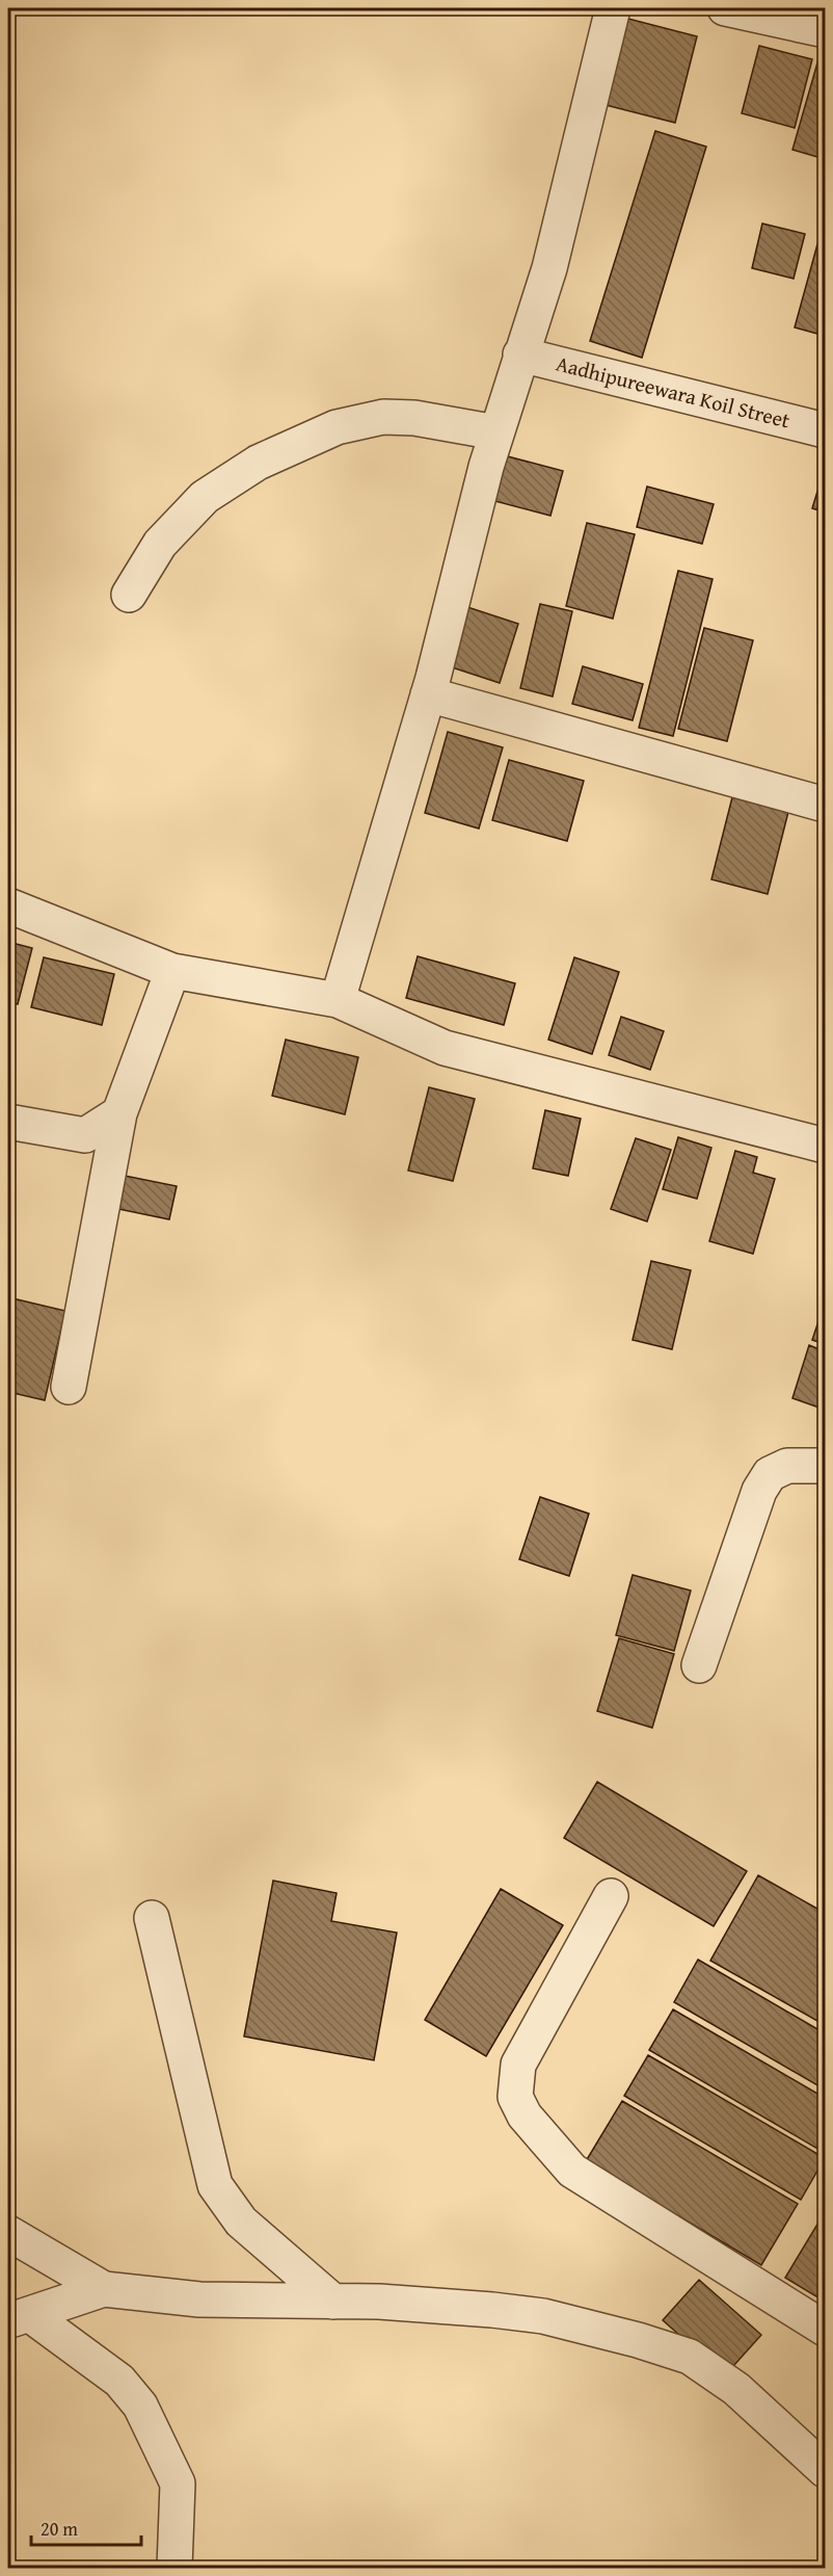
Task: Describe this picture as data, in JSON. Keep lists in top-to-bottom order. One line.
{"streets":{"street":["Aadhipureewara Koil Street"]},"scale_bar":"20 m"}
